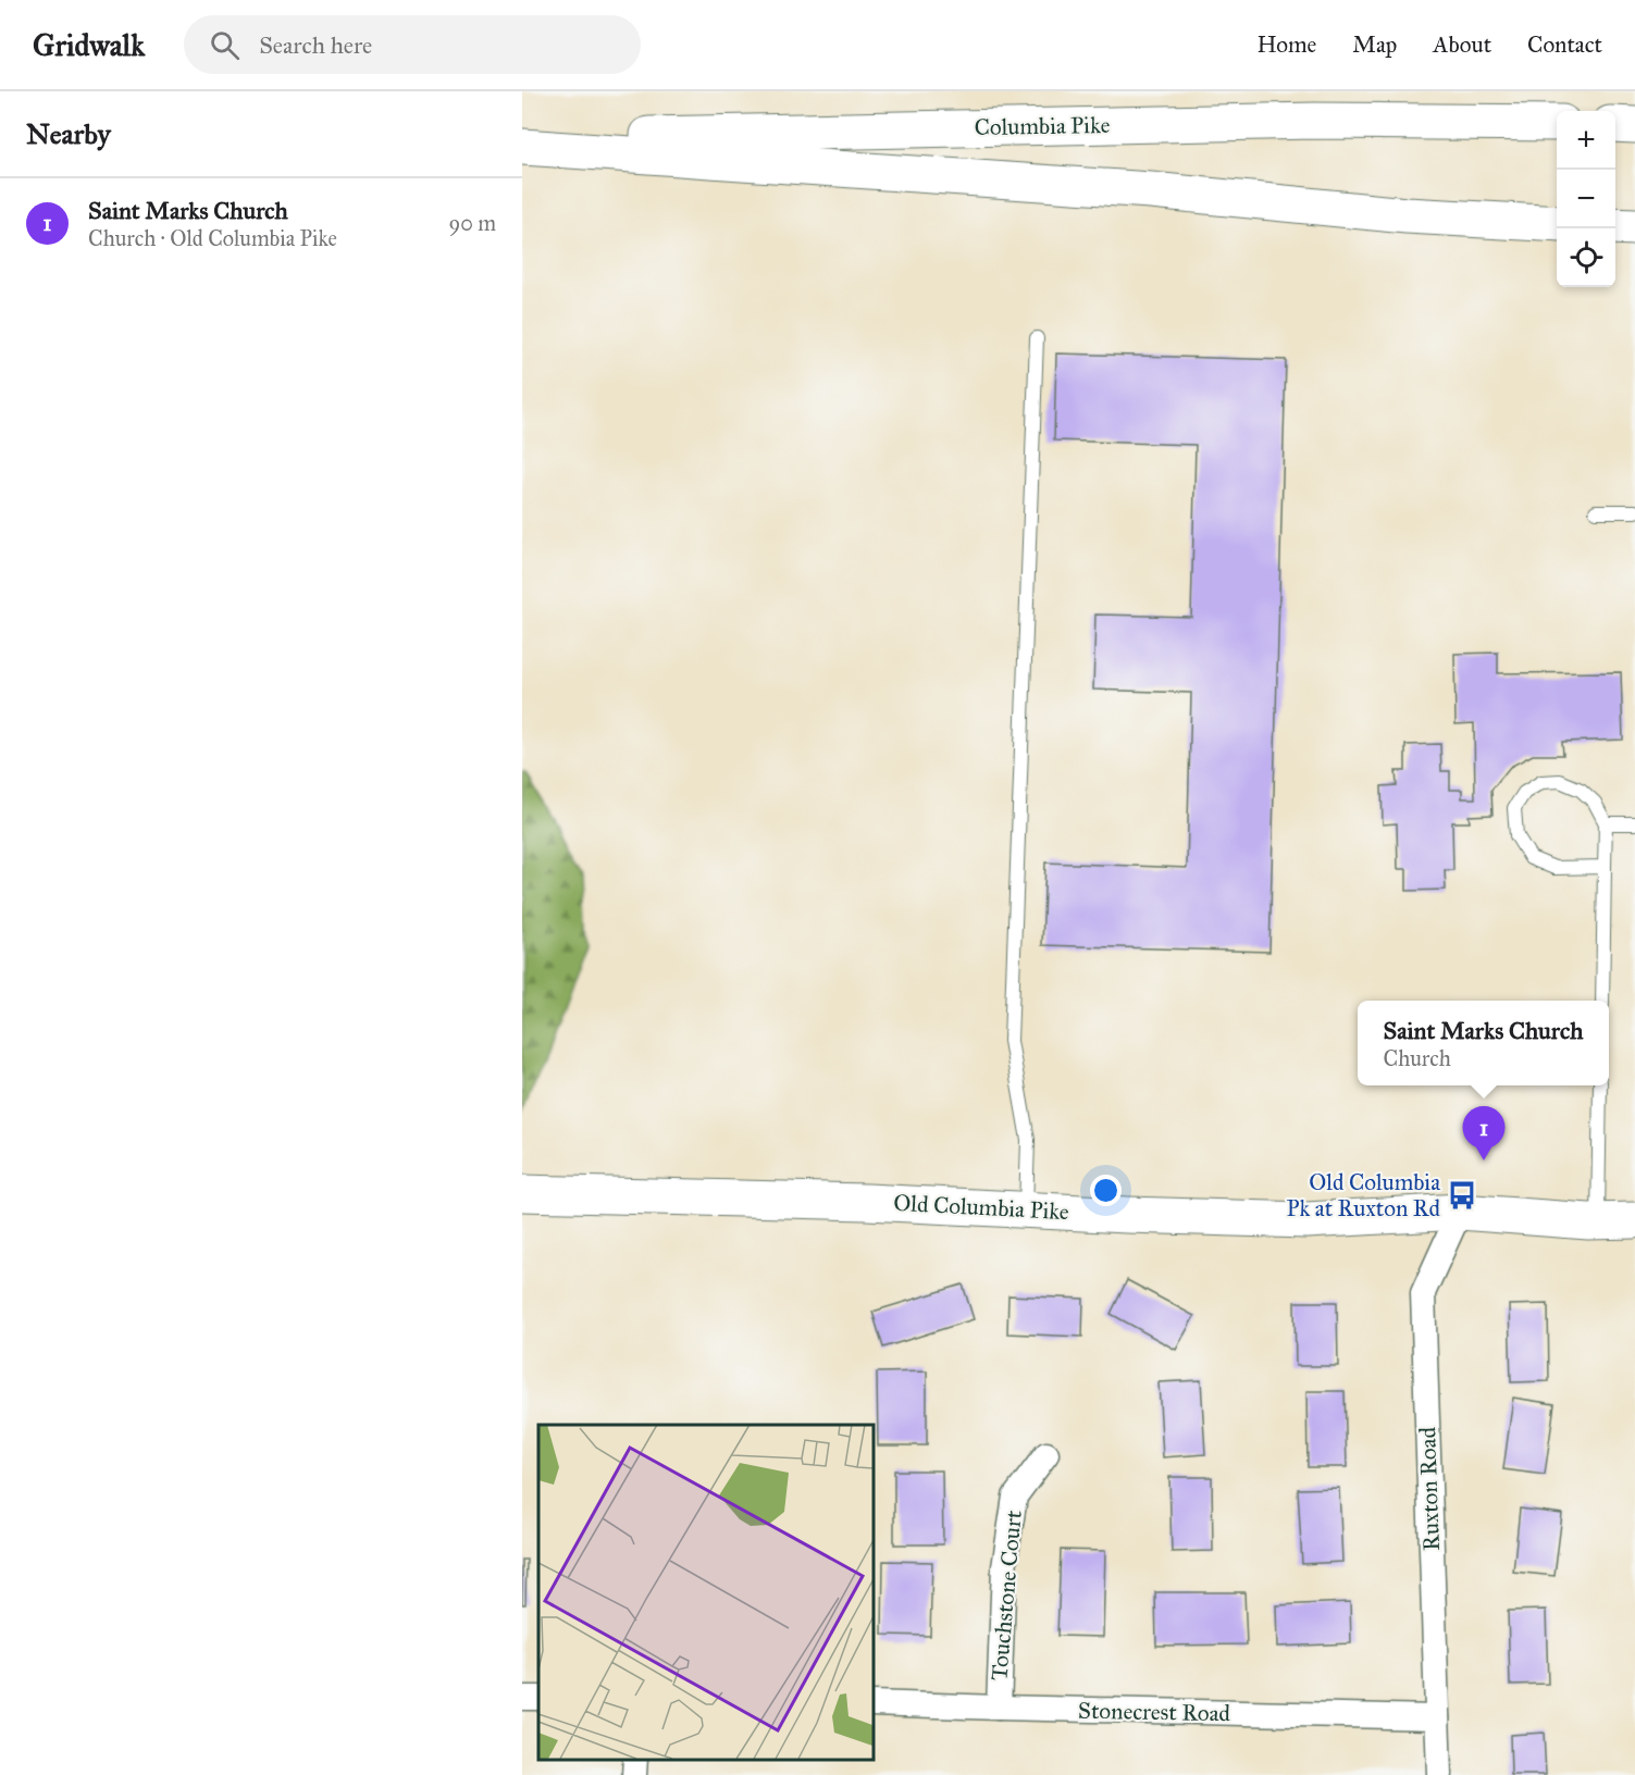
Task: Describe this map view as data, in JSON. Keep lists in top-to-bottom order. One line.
{"streets":{"main road":["Columbia Pike","Old Columbia Pike"],"street":["Ruxton Road","Touchstone Court","Stonecrest Road"]},"crossings":[["Old Columbia Pike","Ruxton Road"],["Ruxton Road","Stonecrest Road"],["Touchstone Court","Stonecrest Road"]],"places":{"bus stop":["Old Columbia Pk at Ruxton Rd"]},"page":{"header":"Gridwalk","search":"Search here","nav":["Home","Map","About","Contact"],"heading":"Nearby","map_buttons":["+","−"],"list":[{"mark":"1","name":"Saint Marks Church","note":"Church · Old Columbia Pike","value":"90 m"}],"popup":["Saint Marks Church","Church"],"pins":"1"}}
